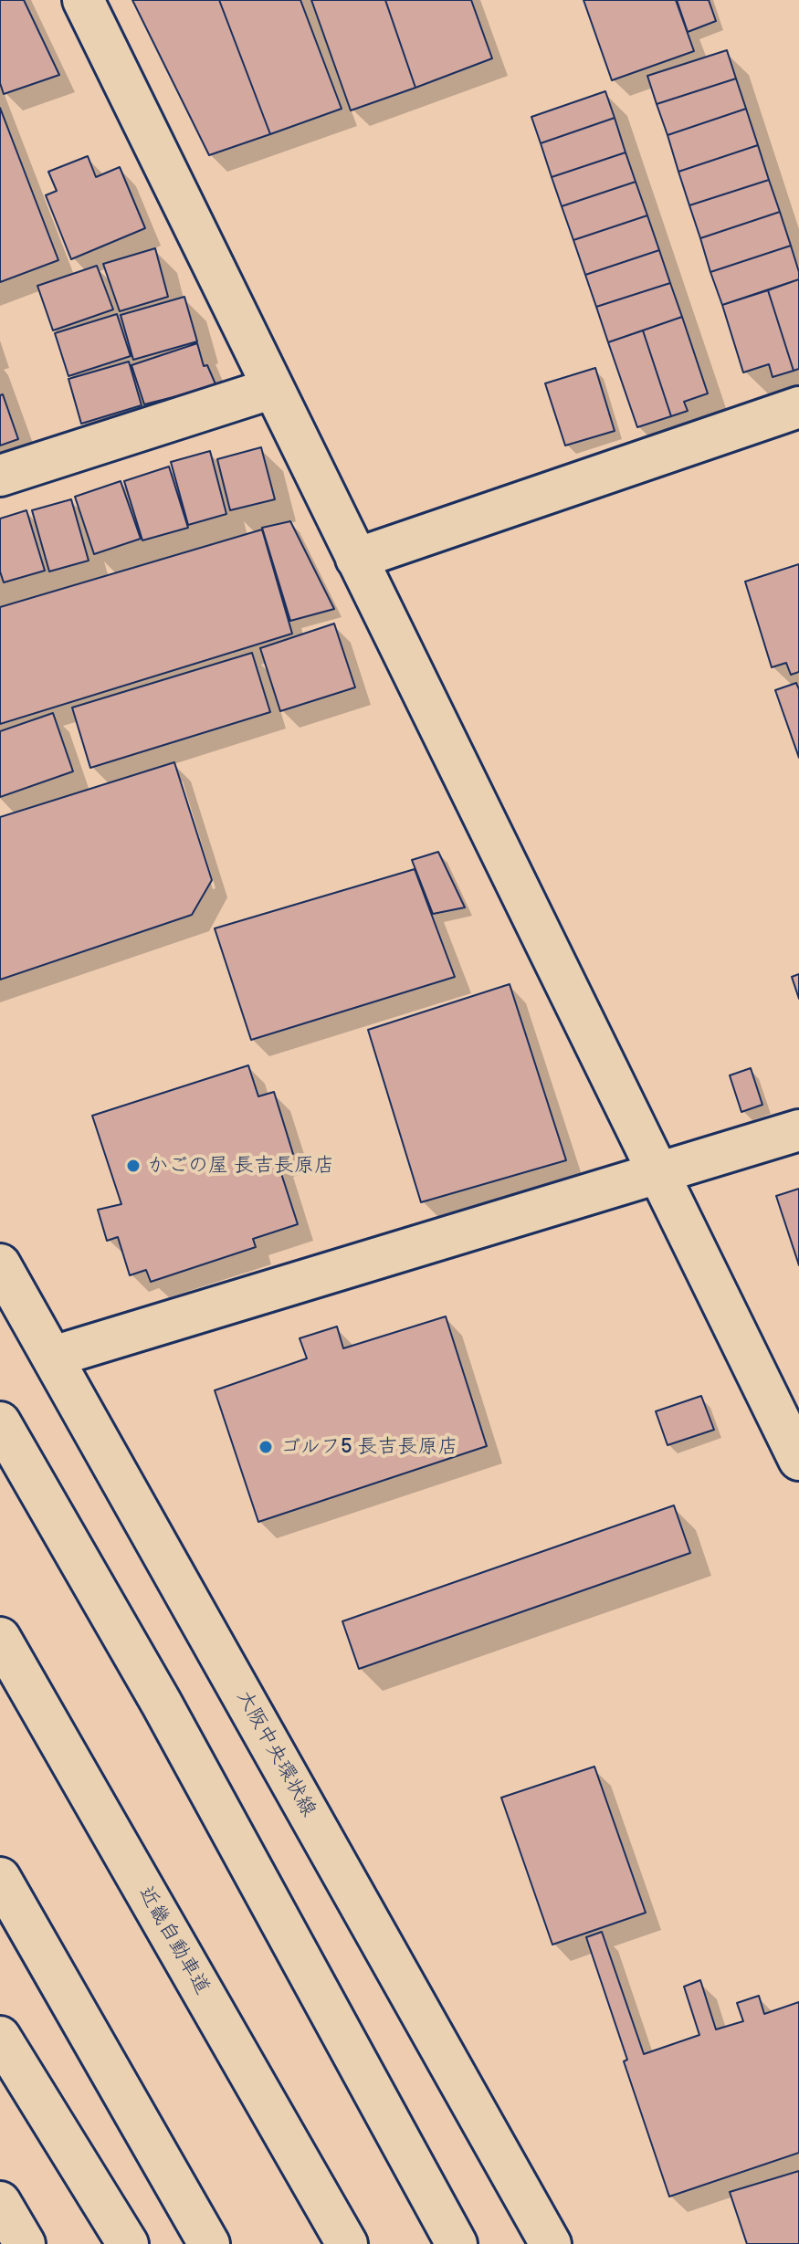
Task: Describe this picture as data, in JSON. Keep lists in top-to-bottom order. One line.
{"streets":{"main road":["大阪中央環状線","近畿自動車道"]},"places":["かごの屋 長吉長原店","ゴルフ5 長吉長原店"]}
